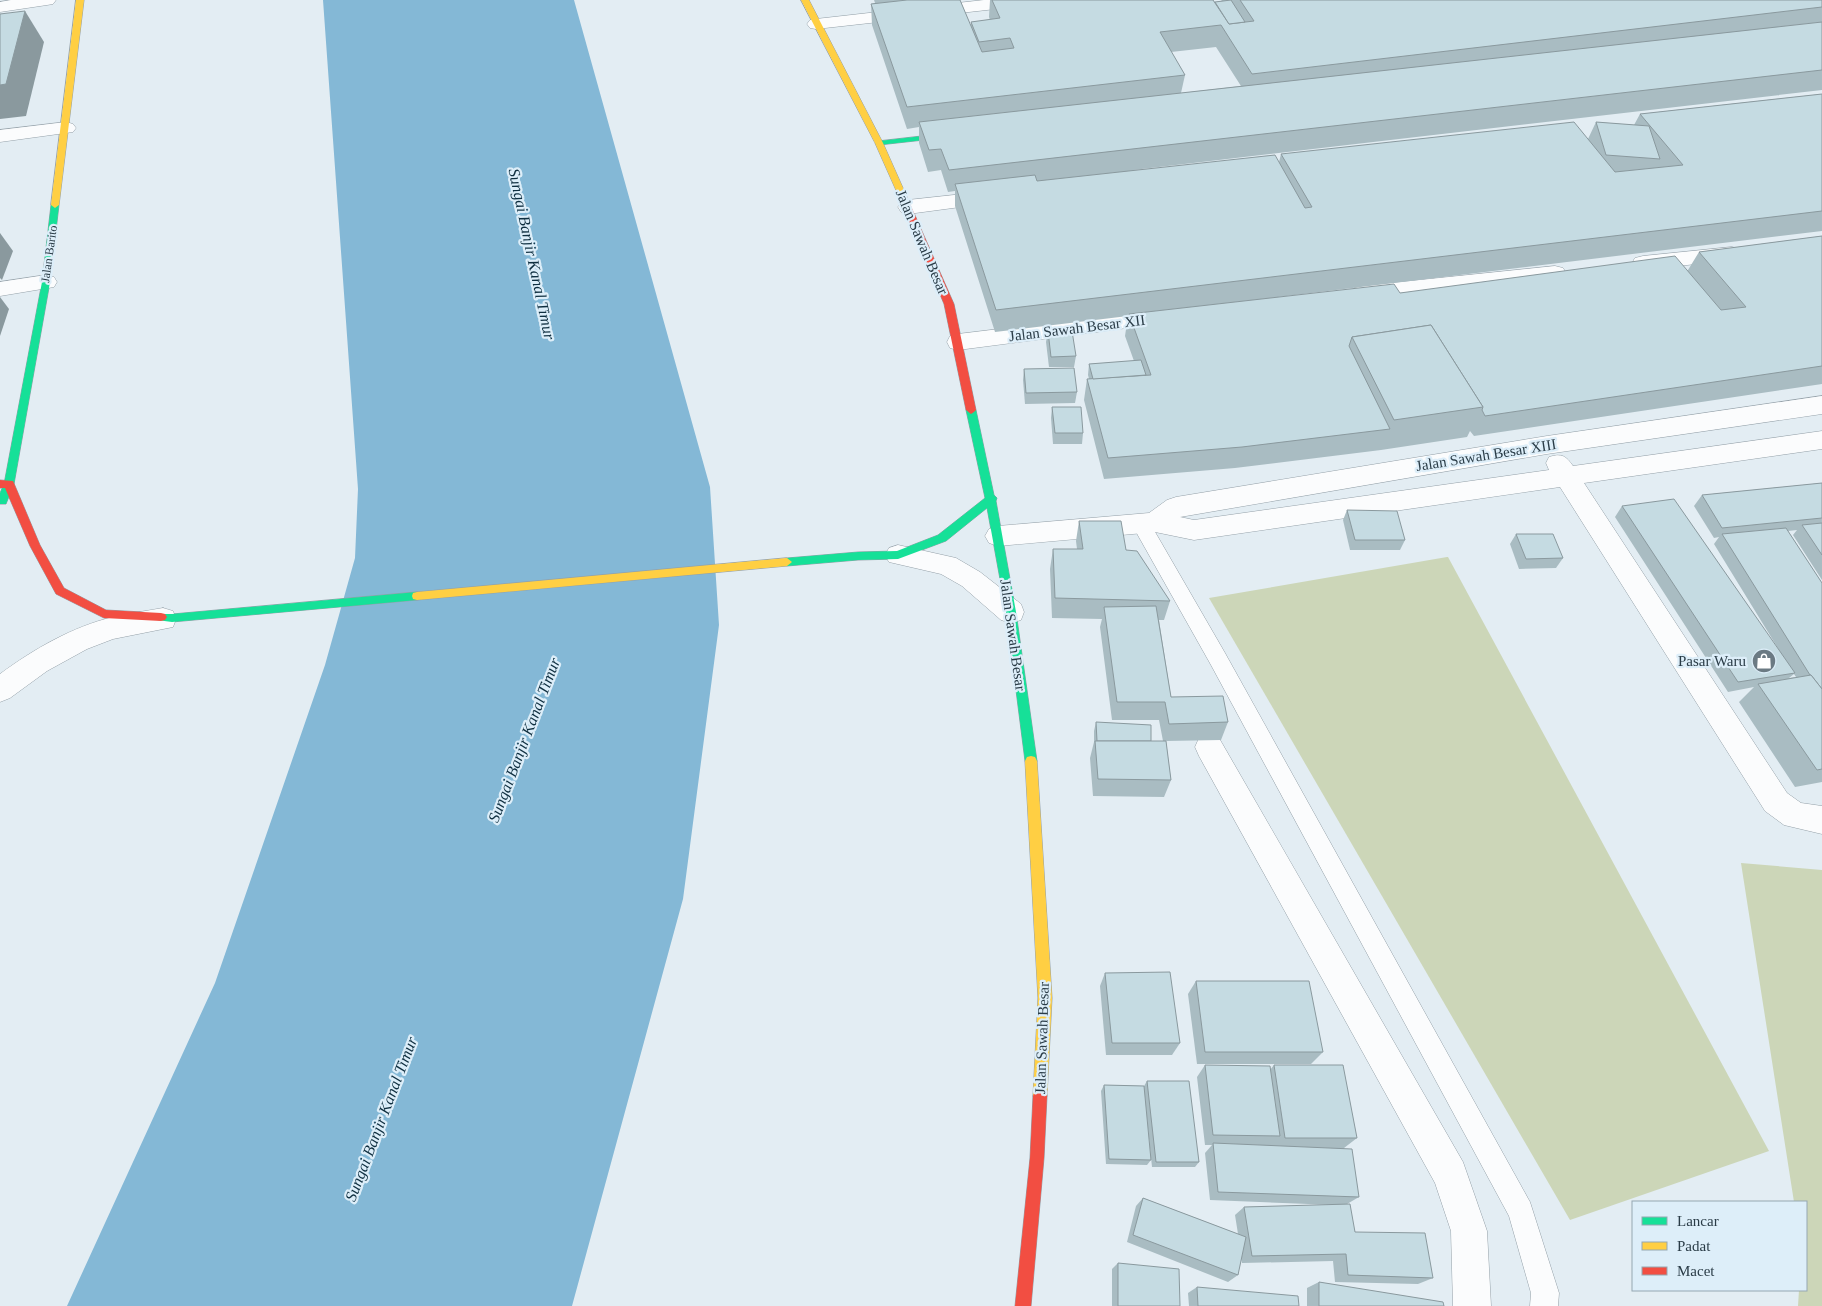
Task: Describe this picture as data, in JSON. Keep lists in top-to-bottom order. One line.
{"streets":{"street":["Jalan Sawah Besar","Jalan Barito","Jalan Sawah Besar XII","Jalan Sawah Besar XIII"]},"crossings":[["Jalan Sawah Besar","Jalan Sawah Besar XII"],["Jalan Sawah Besar","Jalan Sawah Besar XIII"]],"water":["Sungai Banjir Kanal Timur"],"places":{"shop":["Pasar Waru"]},"legend":["Lancar","Padat","Macet"]}
